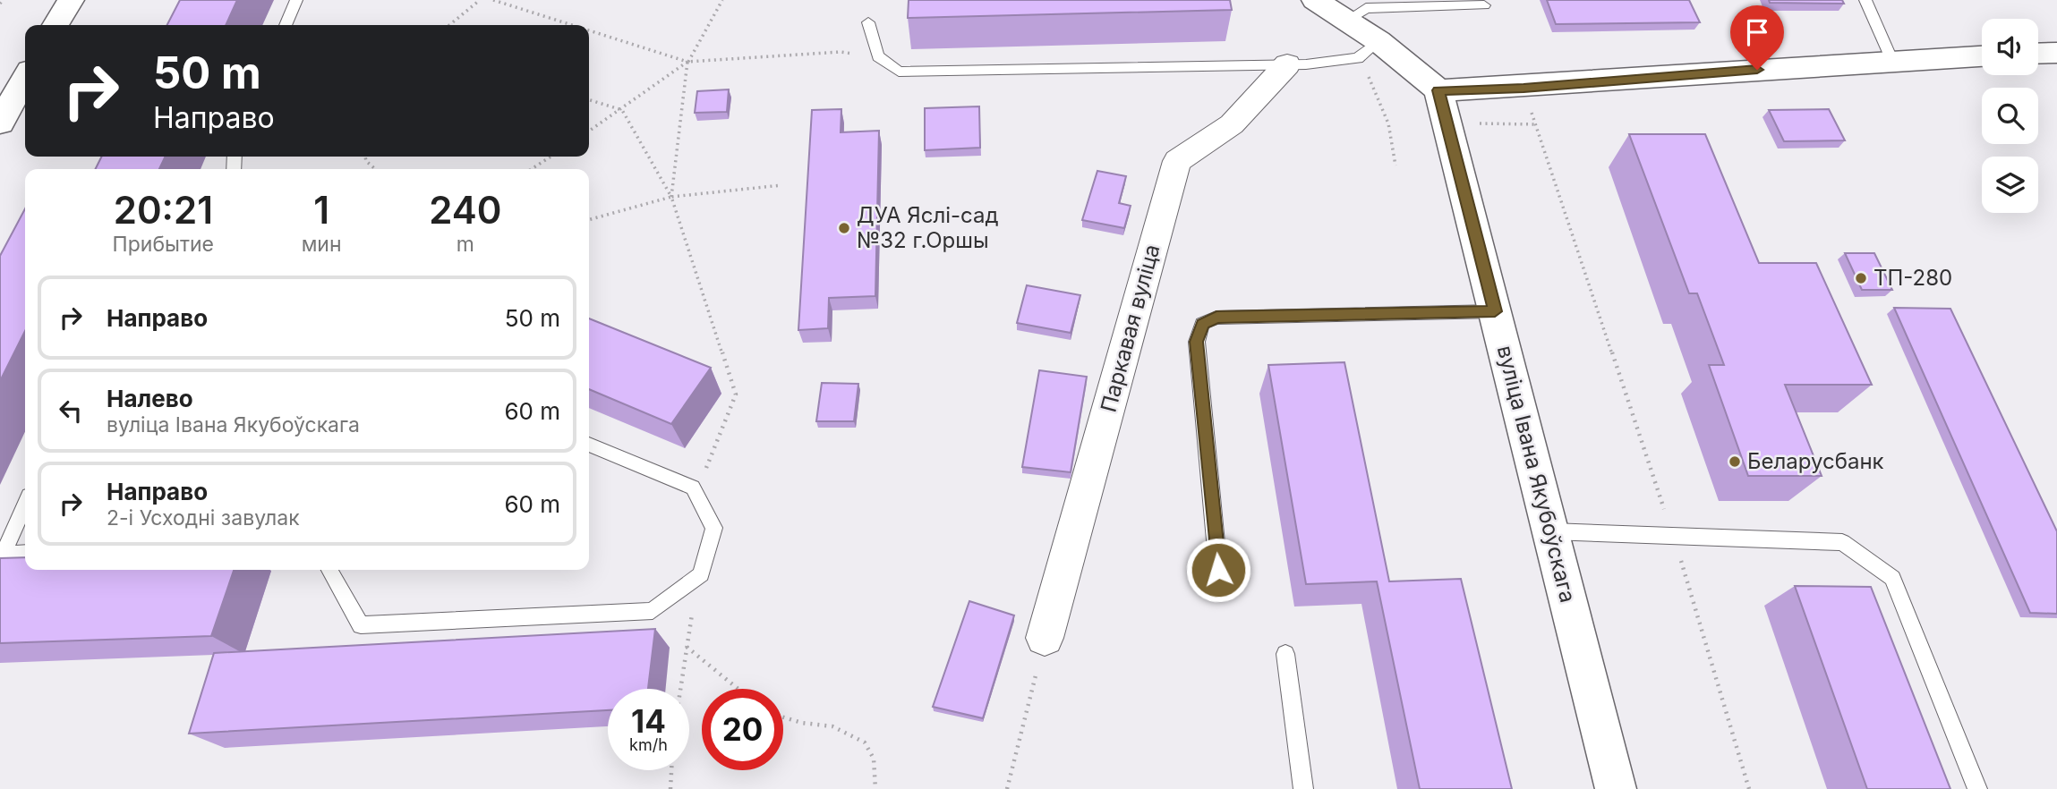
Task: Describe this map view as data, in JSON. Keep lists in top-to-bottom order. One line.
{"streets":{"street":["Паркавая вуліца","вуліца Івана Якубоўскага"]},"places":["ДУА Яслі-сад №32 г.Оршы","ТП-280","Беларусбанк"],"page":{"turn":["50 m","Направо"],"eta":["20:21","Прибытие","1","мин","240","m"],"list":[{"name":"Направо","value":"50 m"},{"name":"Налево","note":"вуліца Івана Якубоўскага","value":"60 m"},{"name":"Направо","note":"2-і Усходні завулак","value":"60 m"}],"speed":"14 km/h","limit":"20"}}
